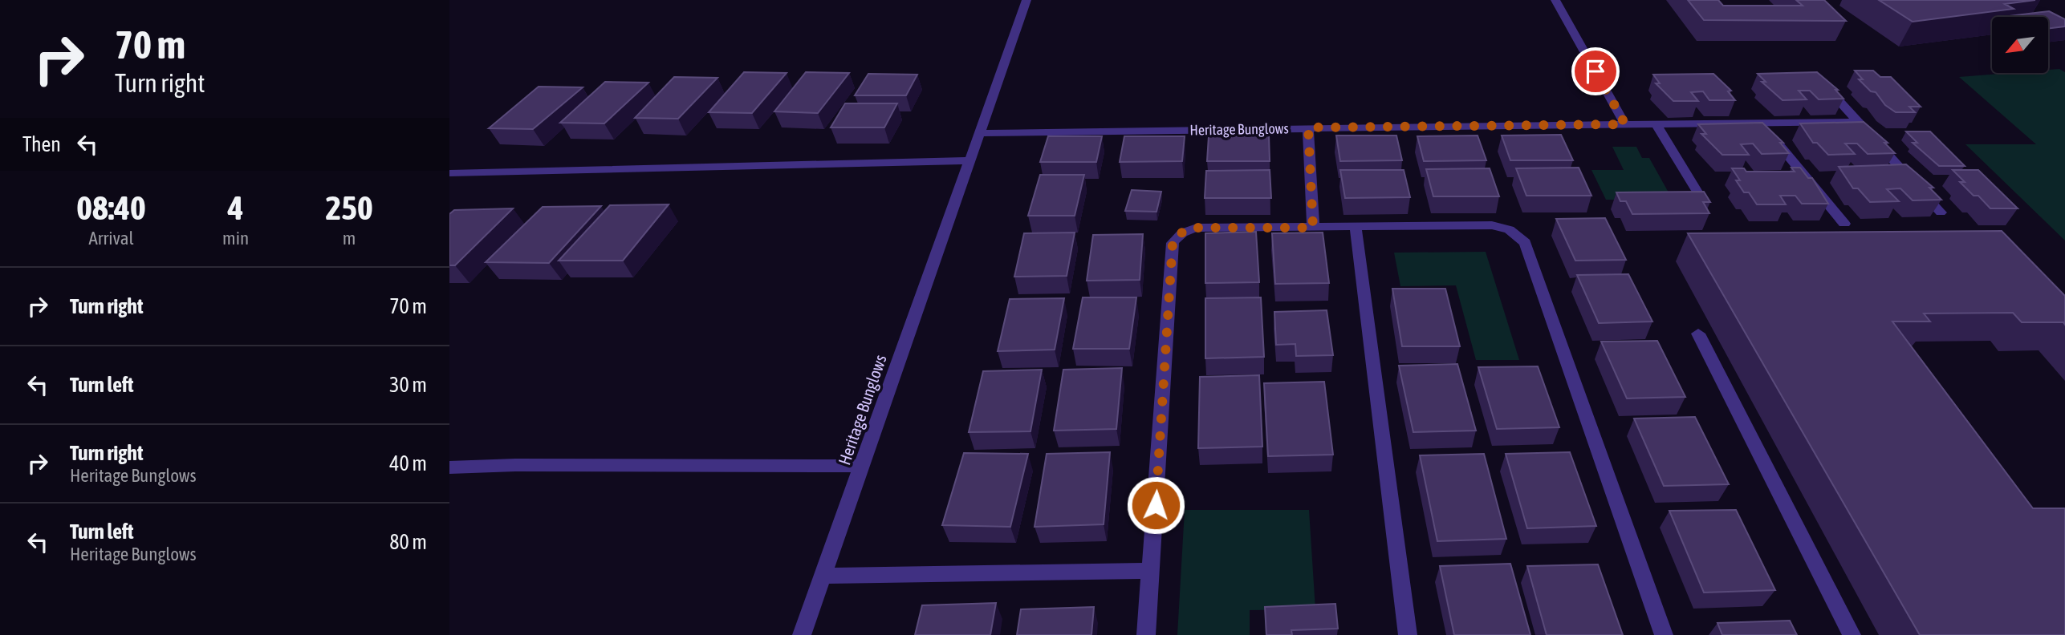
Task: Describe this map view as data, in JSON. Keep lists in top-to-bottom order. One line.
{"streets":{"street":["Heritage Bunglows"]},"north":"bottom left","page":{"turn":["70 m","Turn right"],"then":"Then","eta":["08:40","Arrival","4","min","250","m"],"list":[{"name":"Turn right","value":"70 m"},{"name":"Turn left","value":"30 m"},{"name":"Turn right","note":"Heritage Bunglows","value":"40 m"},{"name":"Turn left","note":"Heritage Bunglows","value":"80 m"}]}}
